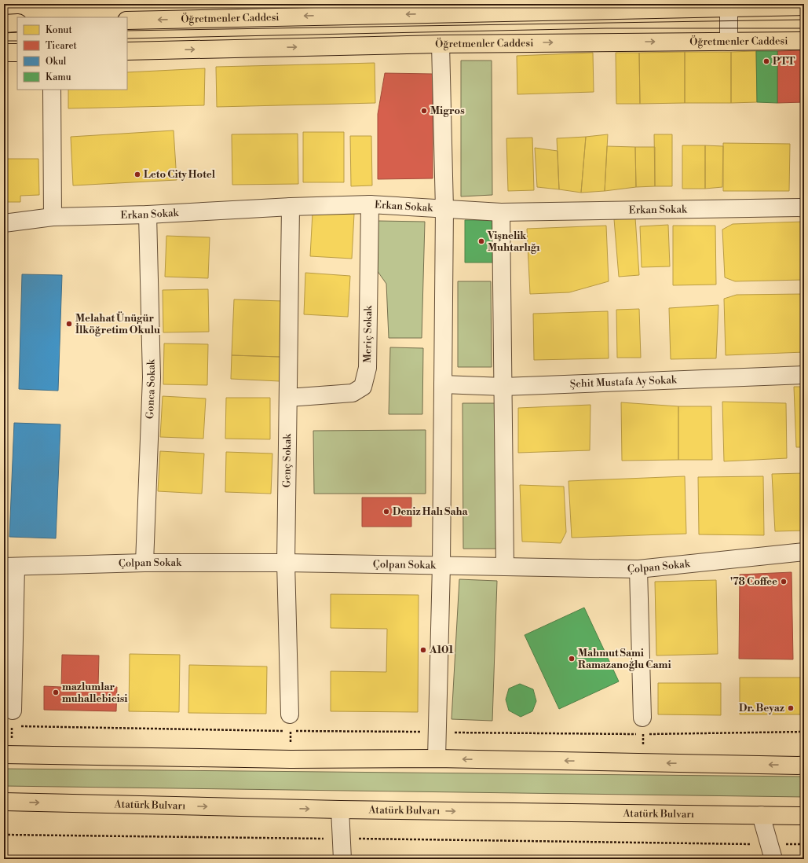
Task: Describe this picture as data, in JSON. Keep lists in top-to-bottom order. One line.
{"streets":{"main road":["Öğretmenler Caddesi","Atatürk Bulvarı"],"street":["Erkan Sokak","Meriç Sokak","Şehit Mustafa Ay Sokak","Gonca Sokak","Genç Sokak","Çolpan Sokak"]},"crossings":[["Erkan Sokak","Meriç Sokak"],["Erkan Sokak","Gonca Sokak"],["Erkan Sokak","Genç Sokak"],["Meriç Sokak","Genç Sokak"],["Gonca Sokak","Çolpan Sokak"],["Genç Sokak","Çolpan Sokak"]],"places":["PTT","Migros","Leto City Hotel","Vişnelik Muhtarlığı","Melahat Ünügür İlköğretim Okulu","Deniz Halı Saha","'78 Coffee","A101","Mahmut Sami Ramazanoğlu Cami","mazlumlar muhallebicisi","Dr. Beyaz"],"legend":["Konut","Ticaret","Okul","Kamu"]}
